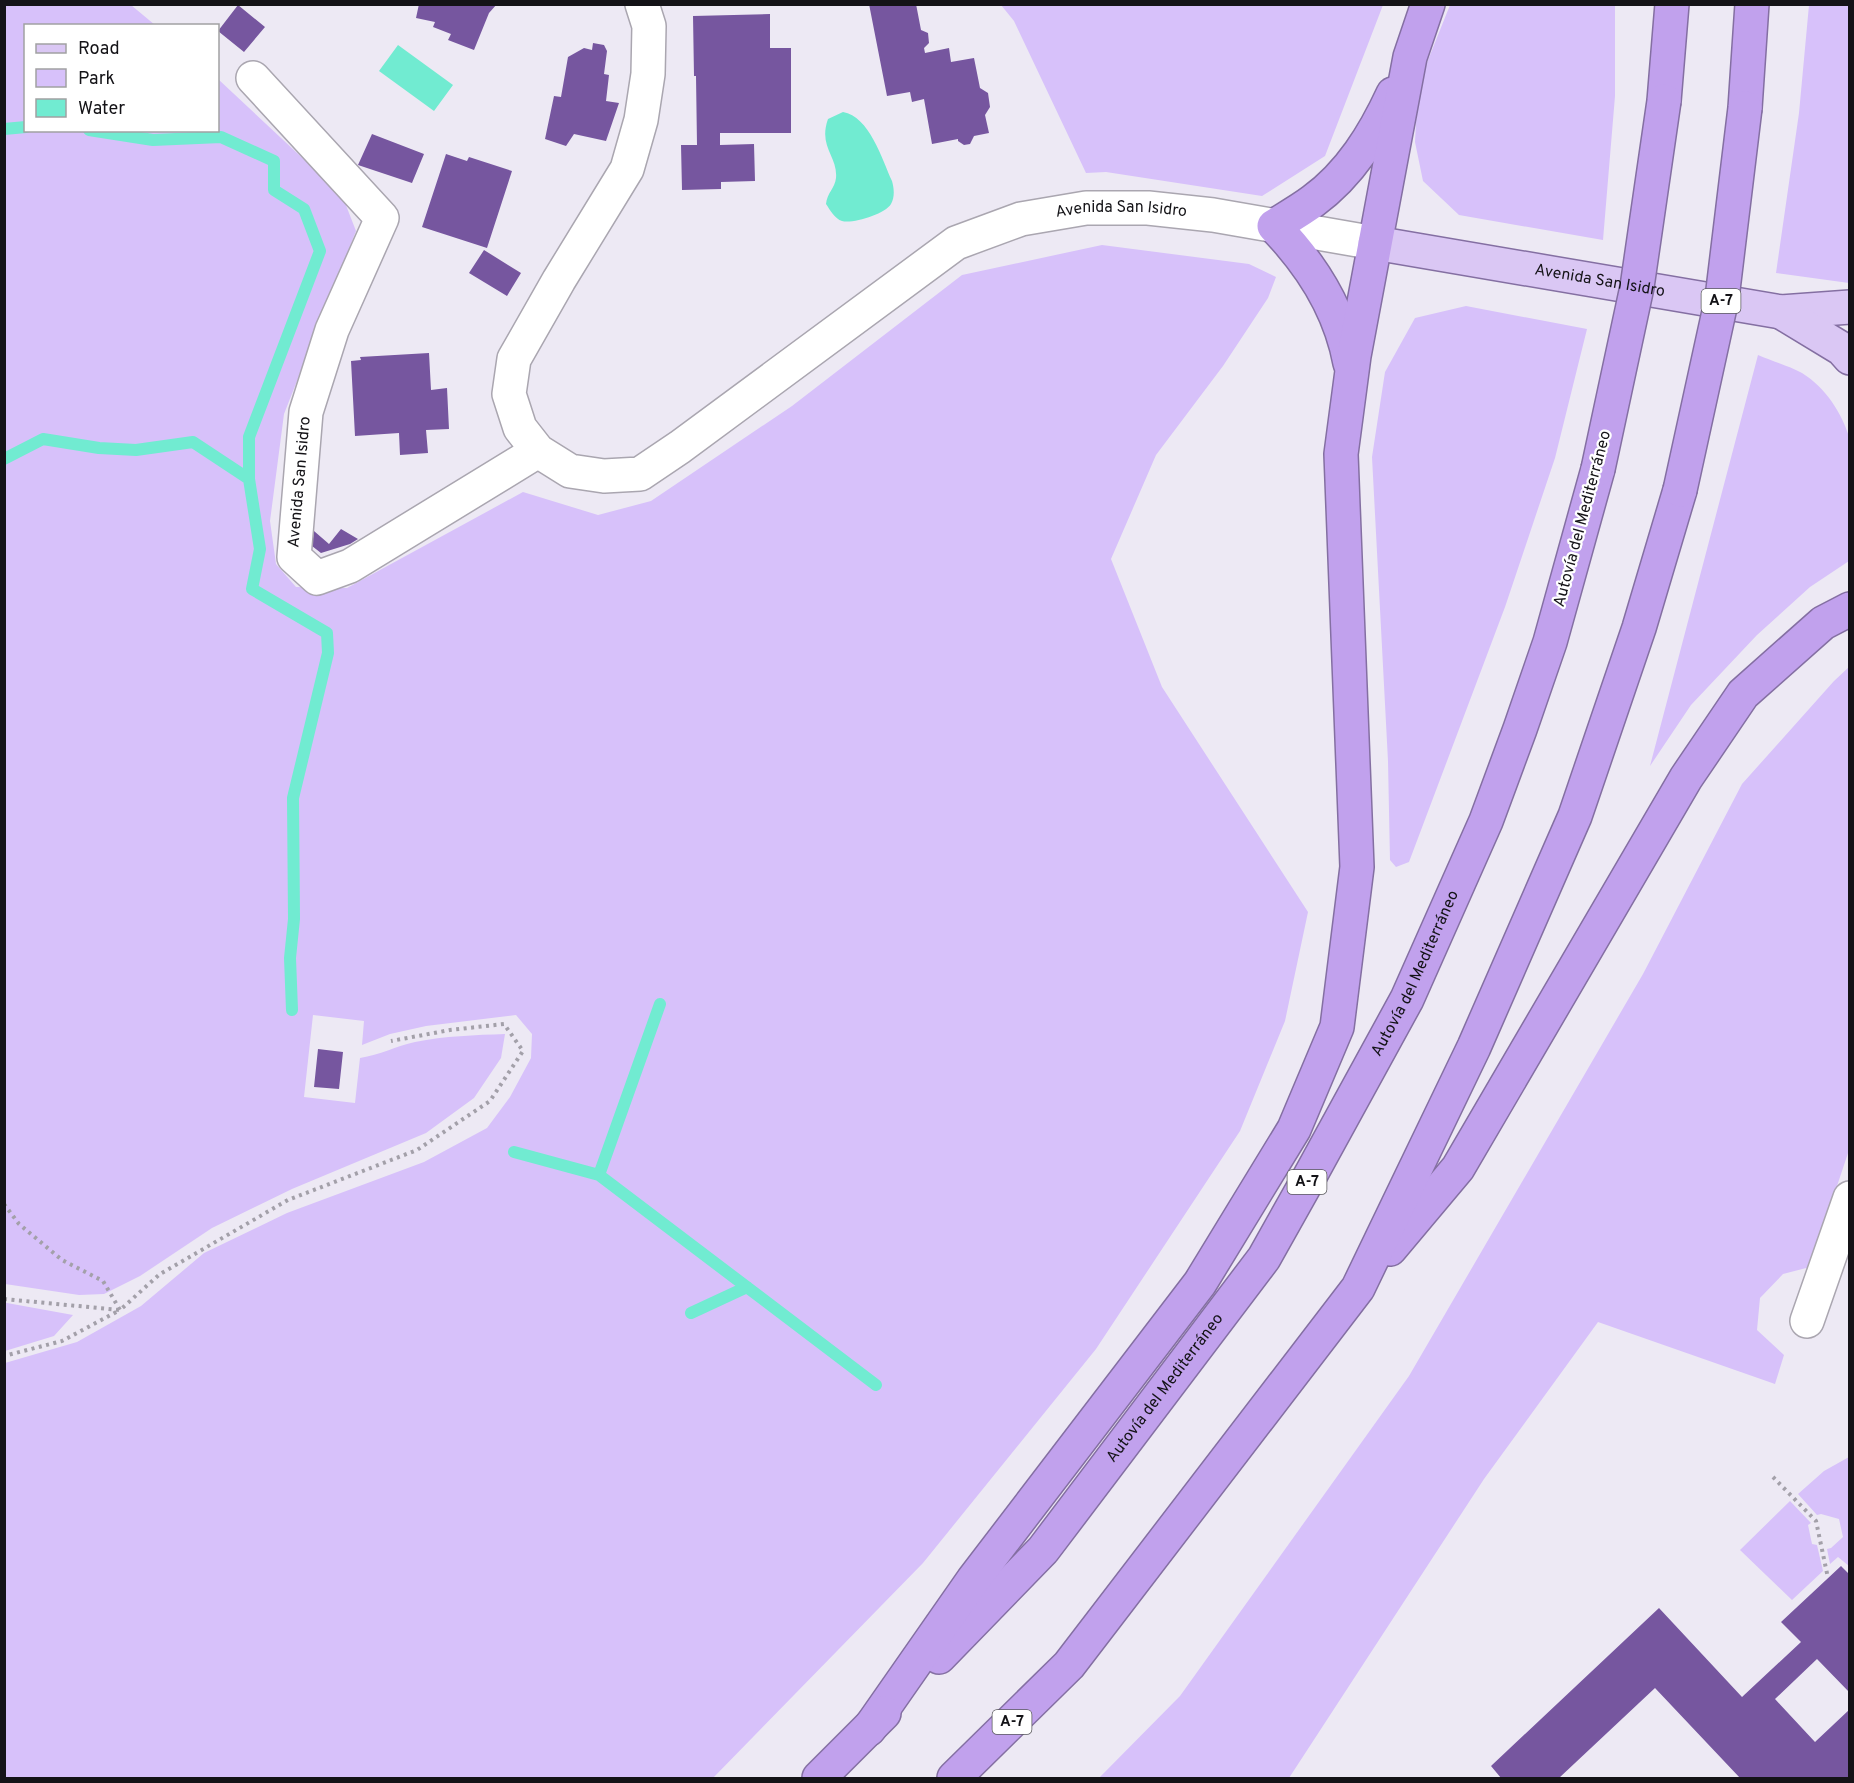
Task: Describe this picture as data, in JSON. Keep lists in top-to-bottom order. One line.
{"streets":{"highway":["A-7","Autovía del Mediterráneo"],"main road":["Avenida San Isidro"]},"legend":["Road","Park","Water"]}
